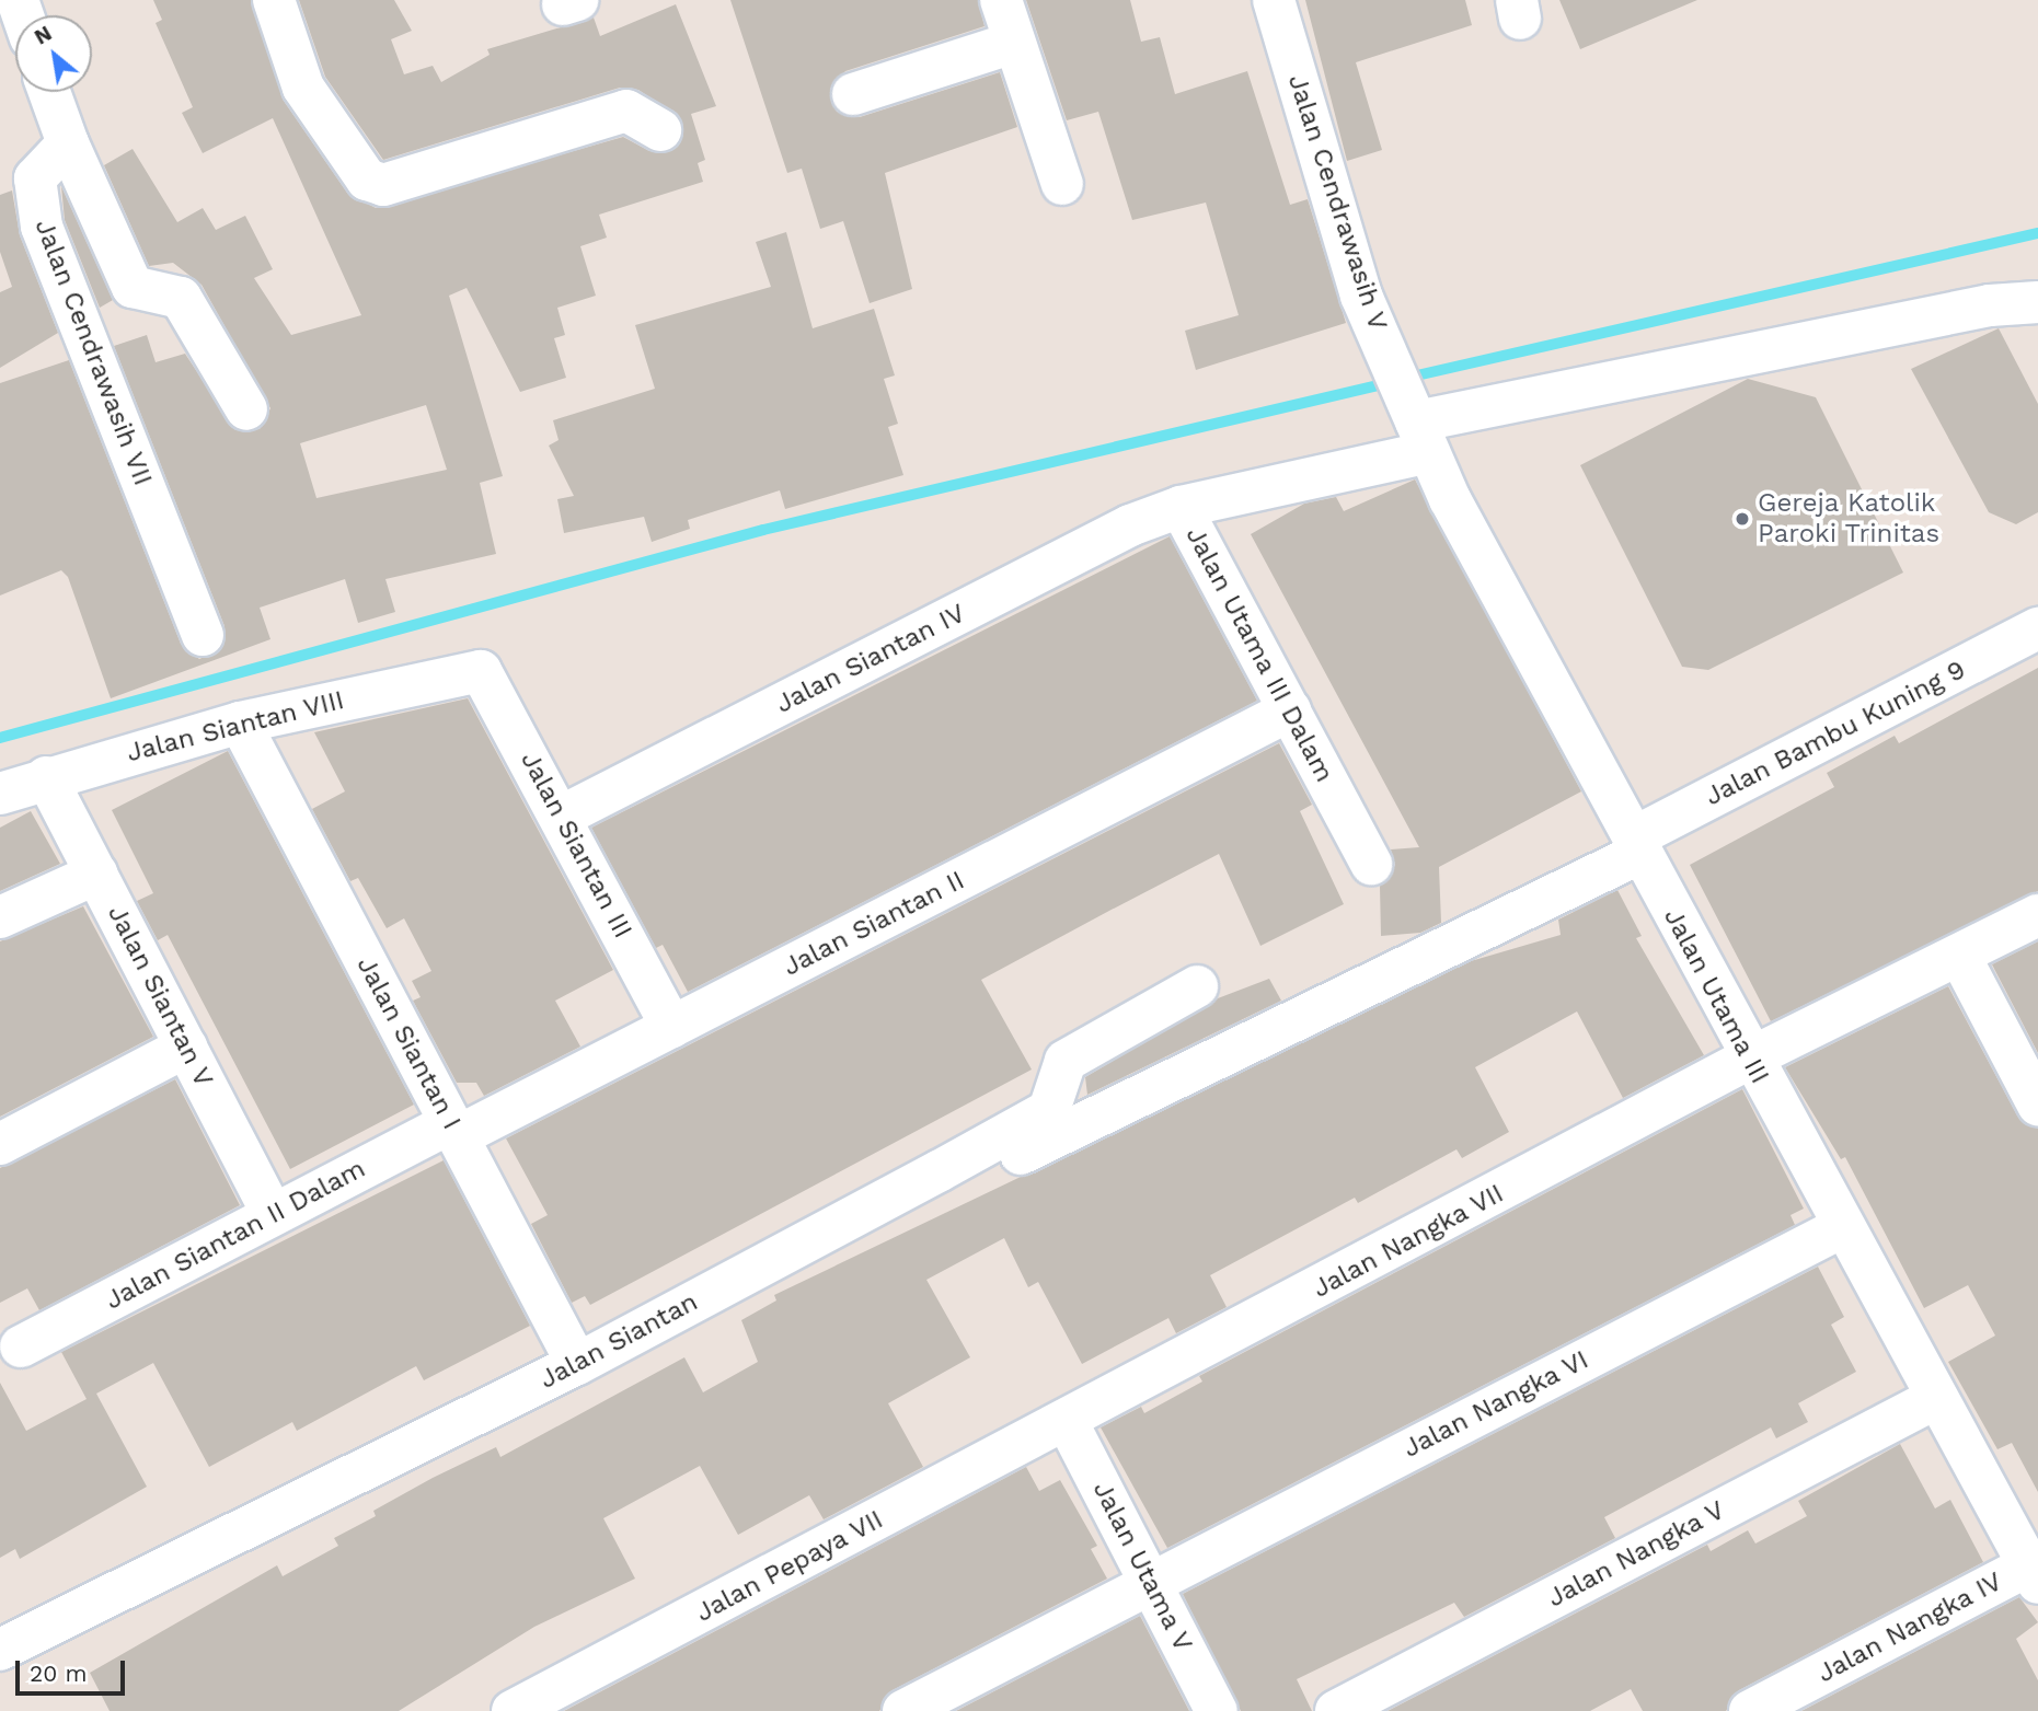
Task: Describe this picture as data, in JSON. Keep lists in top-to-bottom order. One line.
{"streets":{"street":["Jalan Cendrawasih V","Jalan Cendrawasih VII","Jalan Utama III Dalam","Jalan Siantan IV","Jalan Siantan VIII","Jalan Bambu Kuning 9","Jalan Siantan III","Jalan Siantan II","Jalan Siantan V","Jalan Utama III","Jalan Siantan I","Jalan Siantan II Dalam","Jalan Nangka VII","Jalan Siantan","Jalan Nangka VI","Jalan Nangka V","Jalan Pepaya VII","Jalan Utama V","Jalan Nangka IV"]},"crossings":[["Jalan Cendrawasih V","Jalan Utama III Dalam"],["Jalan Cendrawasih V","Jalan Utama III"],["Jalan Utama III Dalam","Jalan Siantan IV"],["Jalan Utama III Dalam","Jalan Siantan II"],["Jalan Utama III Dalam","Jalan Utama III"],["Jalan Siantan IV","Jalan Siantan III"],["Jalan Siantan VIII","Jalan Siantan III"],["Jalan Siantan VIII","Jalan Siantan V"],["Jalan Siantan VIII","Jalan Siantan I"],["Jalan Bambu Kuning 9","Jalan Utama III"],["Jalan Bambu Kuning 9","Jalan Siantan"],["Jalan Siantan III","Jalan Siantan II"],["Jalan Siantan II","Jalan Siantan I"],["Jalan Siantan II","Jalan Siantan II Dalam"],["Jalan Siantan V","Jalan Siantan II Dalam"],["Jalan Utama III","Jalan Nangka VII"],["Jalan Utama III","Jalan Nangka VI"],["Jalan Utama III","Jalan Nangka V"],["Jalan Utama III","Jalan Nangka IV"],["Jalan Siantan I","Jalan Siantan II Dalam"],["Jalan Siantan I","Jalan Siantan"],["Jalan Nangka VII","Jalan Pepaya VII"],["Jalan Nangka VII","Jalan Utama V"],["Jalan Nangka VI","Jalan Utama V"],["Jalan Pepaya VII","Jalan Utama V"]],"places":["Gereja Katolik Paroki Trinitas"],"scale_bar":"20 m","north":"top left"}
